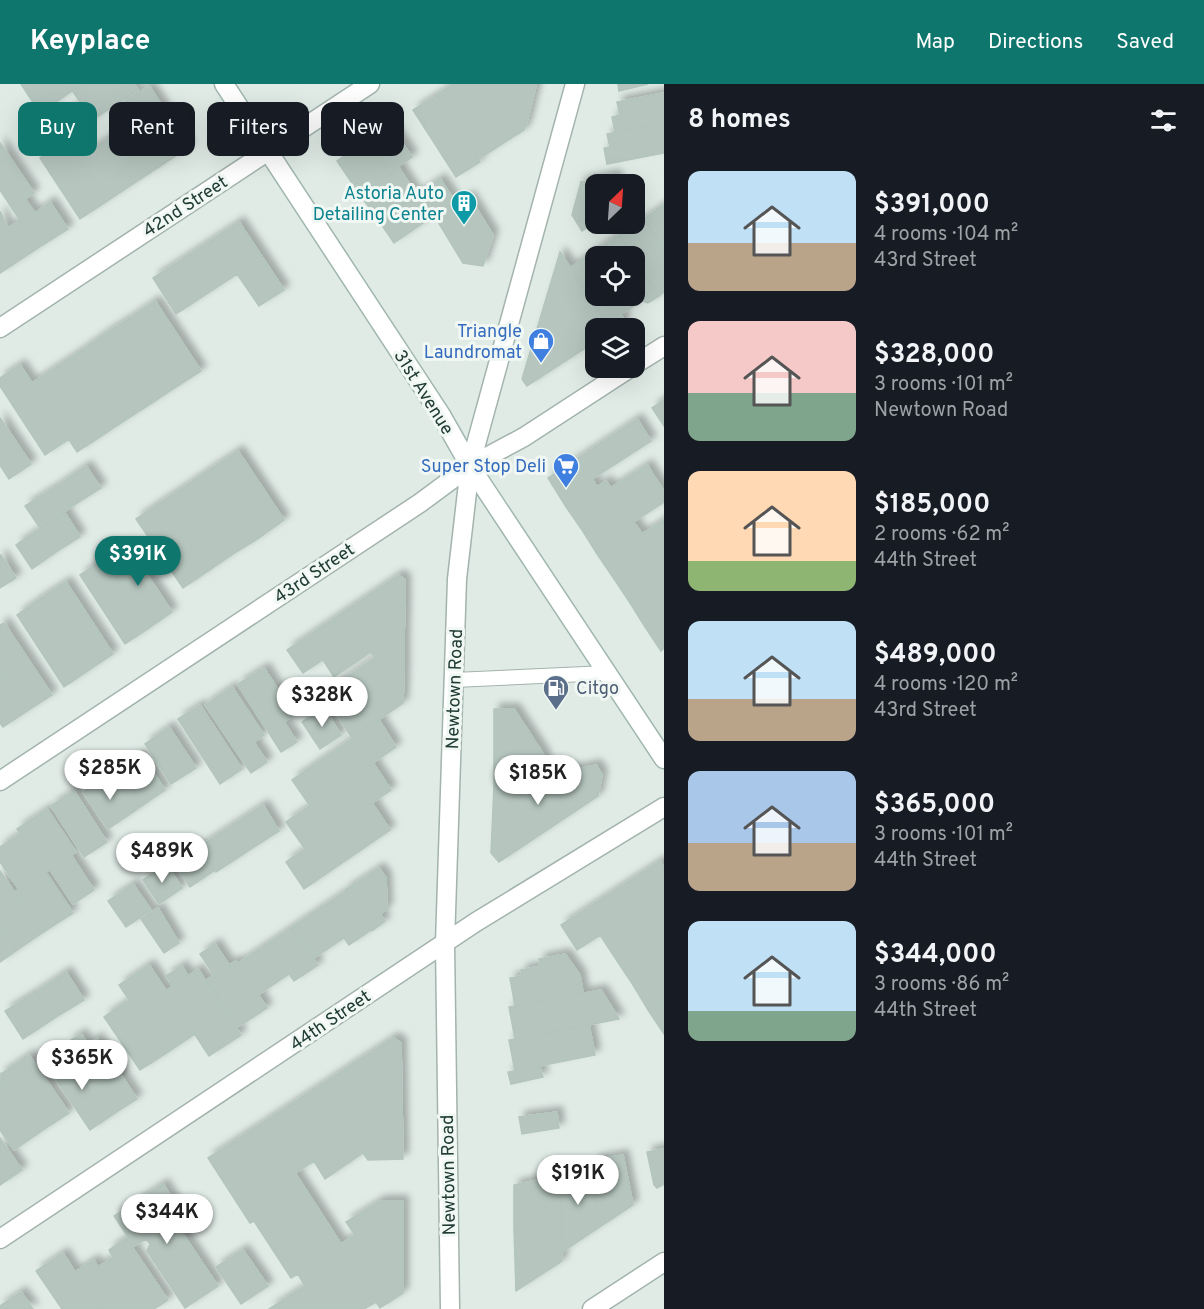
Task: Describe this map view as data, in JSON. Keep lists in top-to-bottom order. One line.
{"streets":{"street":["42nd Street","31st Avenue","43rd Street","Newtown Road","44th Street"]},"crossings":[["31st Avenue","43rd Street"],["31st Avenue","Newtown Road"],["43rd Street","Newtown Road"],["Newtown Road","44th Street"]],"places":{"building":["Astoria Auto Detailing Center"],"shop":["Triangle Laundromat"],"supermarket":["Super Stop Deli"],"fuel station":["Citgo"]},"north":"top right","page":{"header":"Keyplace","nav":["Map","Directions","Saved"],"heading":"8 homes","chip":["Buy","Rent","Filters","New"],"list":[{"name":"$391,000","note":"4 rooms · 104 m² · 43rd Street"},{"name":"$328,000","note":"3 rooms · 101 m² · Newtown Road"},{"name":"$185,000","note":"2 rooms · 62 m² · 44th Street"},{"name":"$489,000","note":"4 rooms · 120 m² · 43rd Street"},{"name":"$365,000","note":"3 rooms · 101 m² · 44th Street"},{"name":"$344,000","note":"3 rooms · 86 m² · 44th Street"}],"price":["$391K","$328K","$285K","$185K","$489K","$365K","$191K","$344K"]}}
